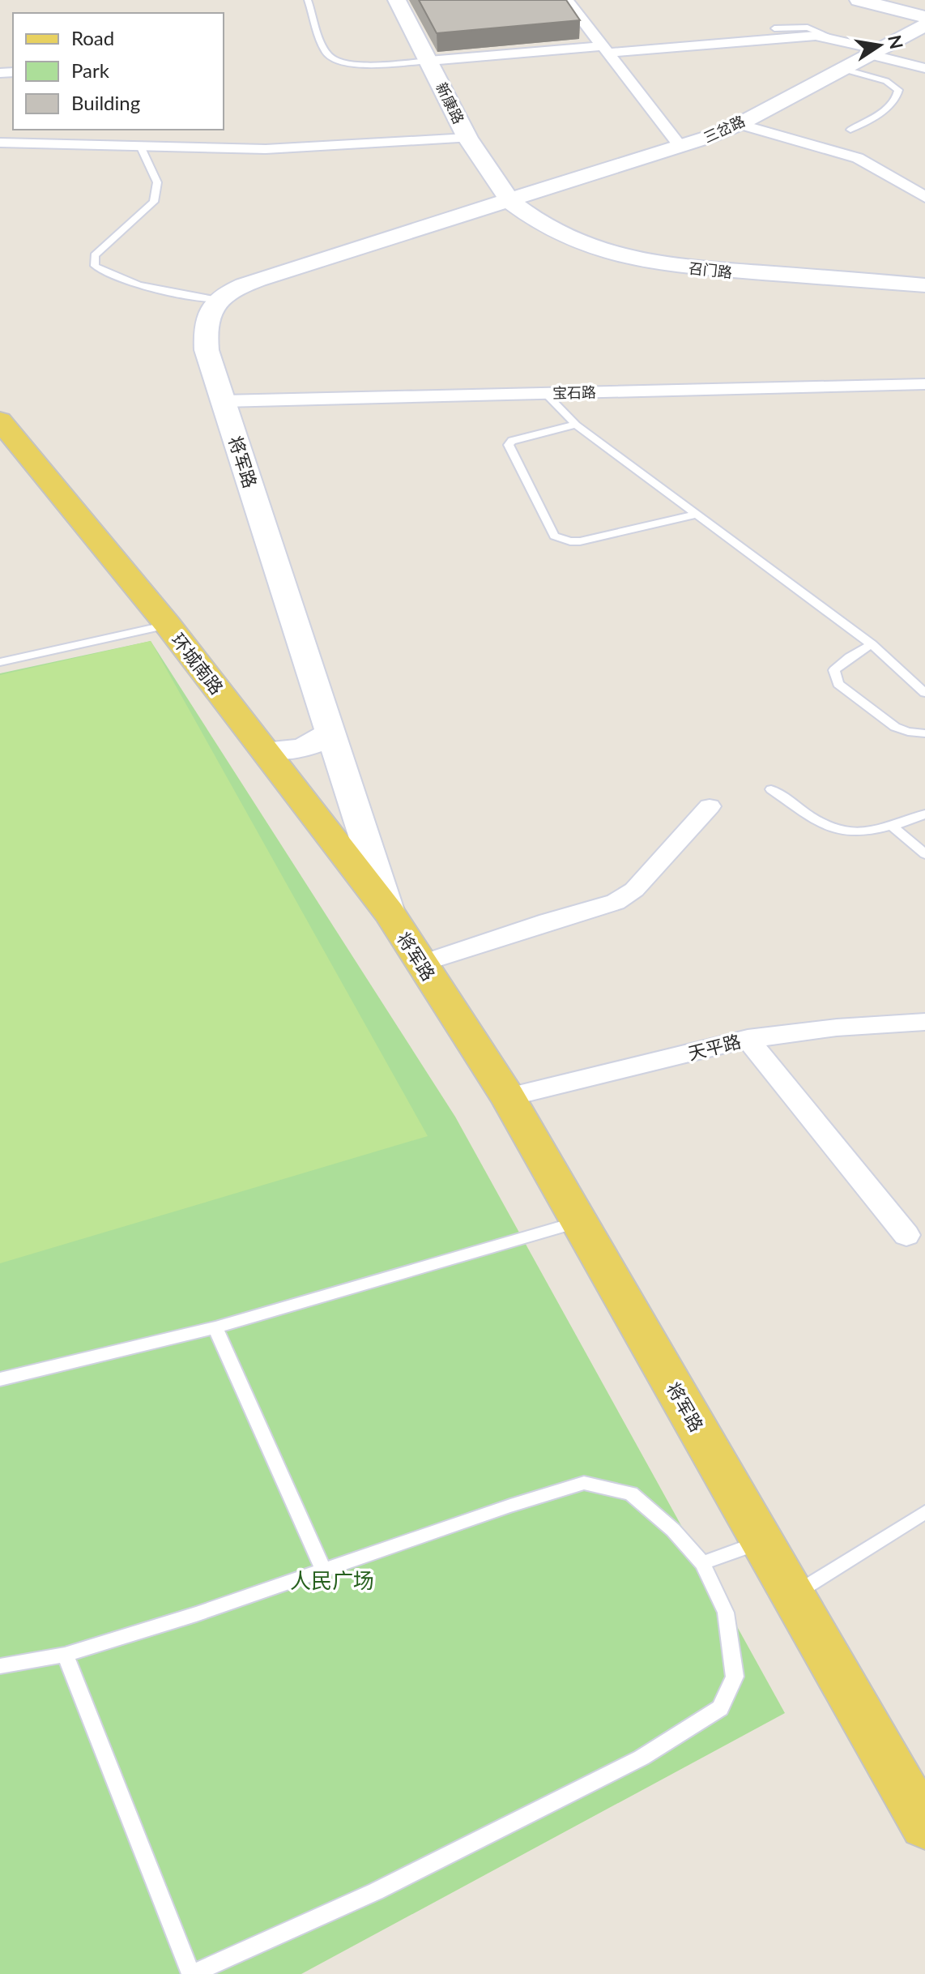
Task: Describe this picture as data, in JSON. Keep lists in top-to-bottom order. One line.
{"streets":{"main road":["新康路","三岔路","召门路","将军路","环城南路"],"street":["宝石路","天平路"]},"crossings":[["新康路","三岔路"],["新康路","召门路"],["三岔路","召门路"],["宝石路","将军路"],["将军路","环城南路"],["将军路","天平路"]],"parks":["人民广场"],"legend":["Road","Park","Building"],"north":"right"}
